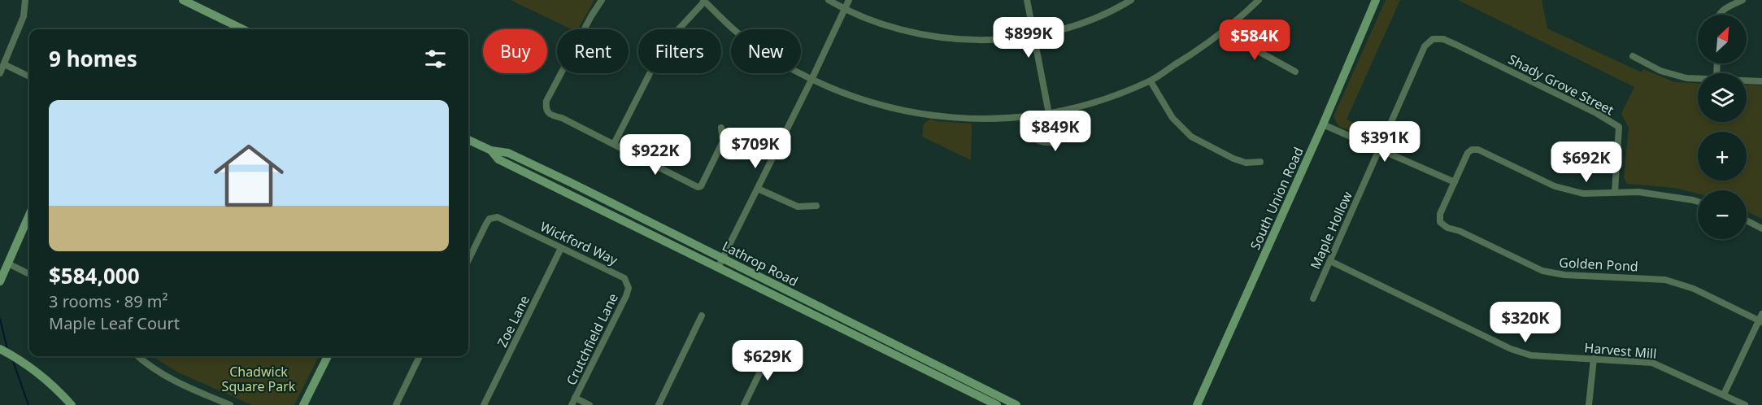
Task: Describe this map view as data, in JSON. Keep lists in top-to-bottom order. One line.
{"streets":{"main road":["South Union Road","Lathrop Road"],"street":["Shady Grove Street","Maple Hollow","Wickford Way","Golden Pond","Zoe Lane","Crutchfield Lane","Harvest Mill"]},"crossings":[["Shady Grove Street","Maple Hollow"],["Maple Hollow","Harvest Mill"],["Wickford Way","Zoe Lane"],["Wickford Way","Crutchfield Lane"]],"parks":["Chadwick Square Park"],"north":"top right","page":{"map_buttons":["+","−"],"price":["$899K","$584K","$849K","$391K","$709K","$922K","$692K","$320K","$629K"],"chip":["Buy","Rent","Filters","New"],"heading":"9 homes","list":[{"name":"$584,000","note":"3 rooms · 89 m² · Maple Leaf Court"}]}}
